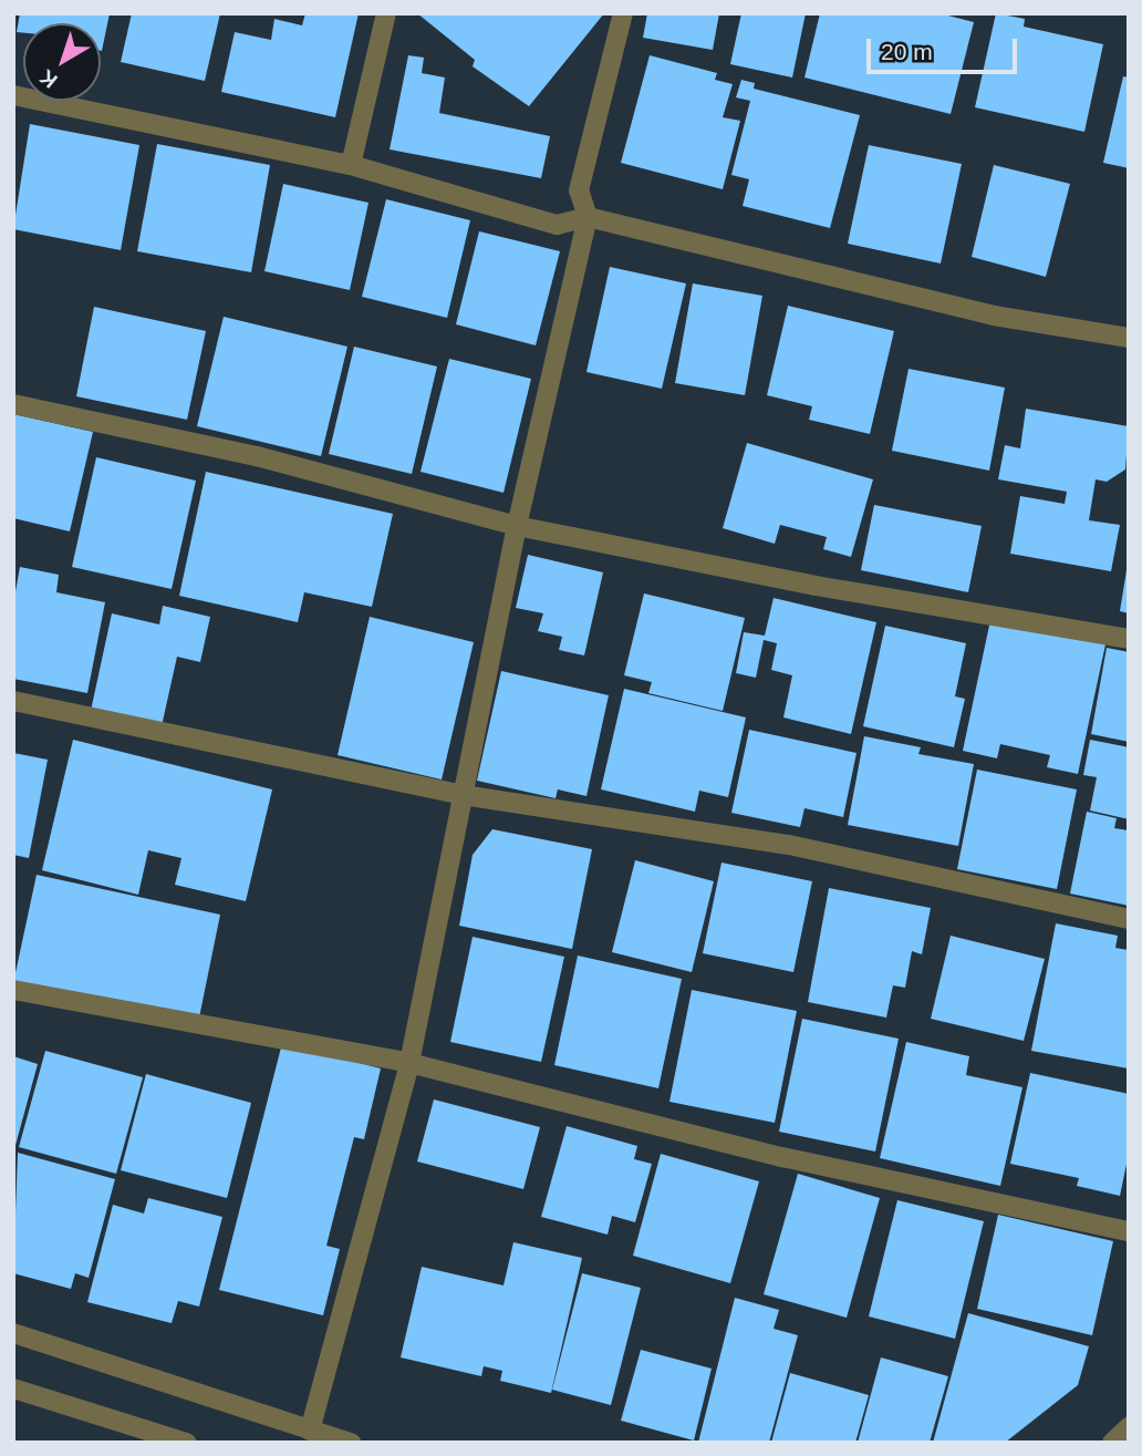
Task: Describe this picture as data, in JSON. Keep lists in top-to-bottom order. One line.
{"scale_bar":"20 m","north":"bottom left"}
